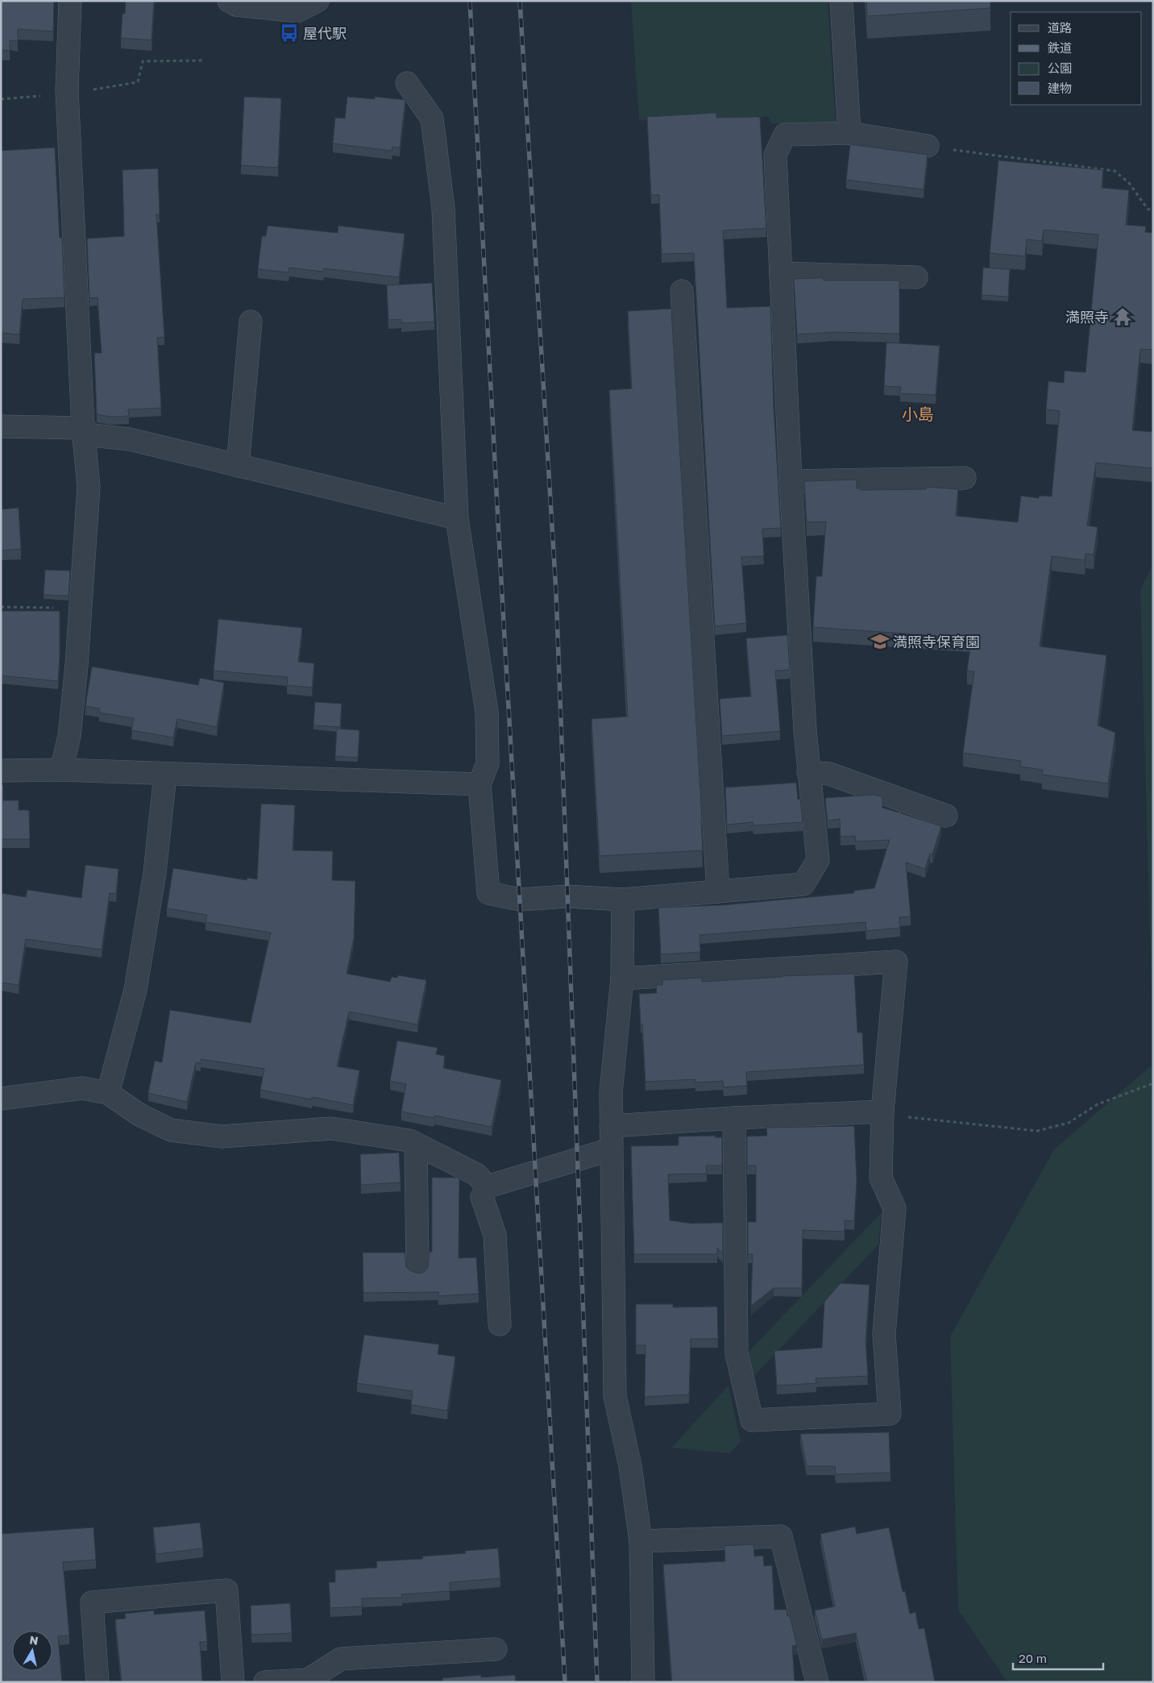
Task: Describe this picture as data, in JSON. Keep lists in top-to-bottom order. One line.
{"districts":["小島"],"places":{"bus stop":["屋代駅"],"temple":["満照寺"],"school or university":["満照寺保育園"]},"legend":["道路","鉄道","公園","建物"],"scale_bar":"20 m","north":"top"}
